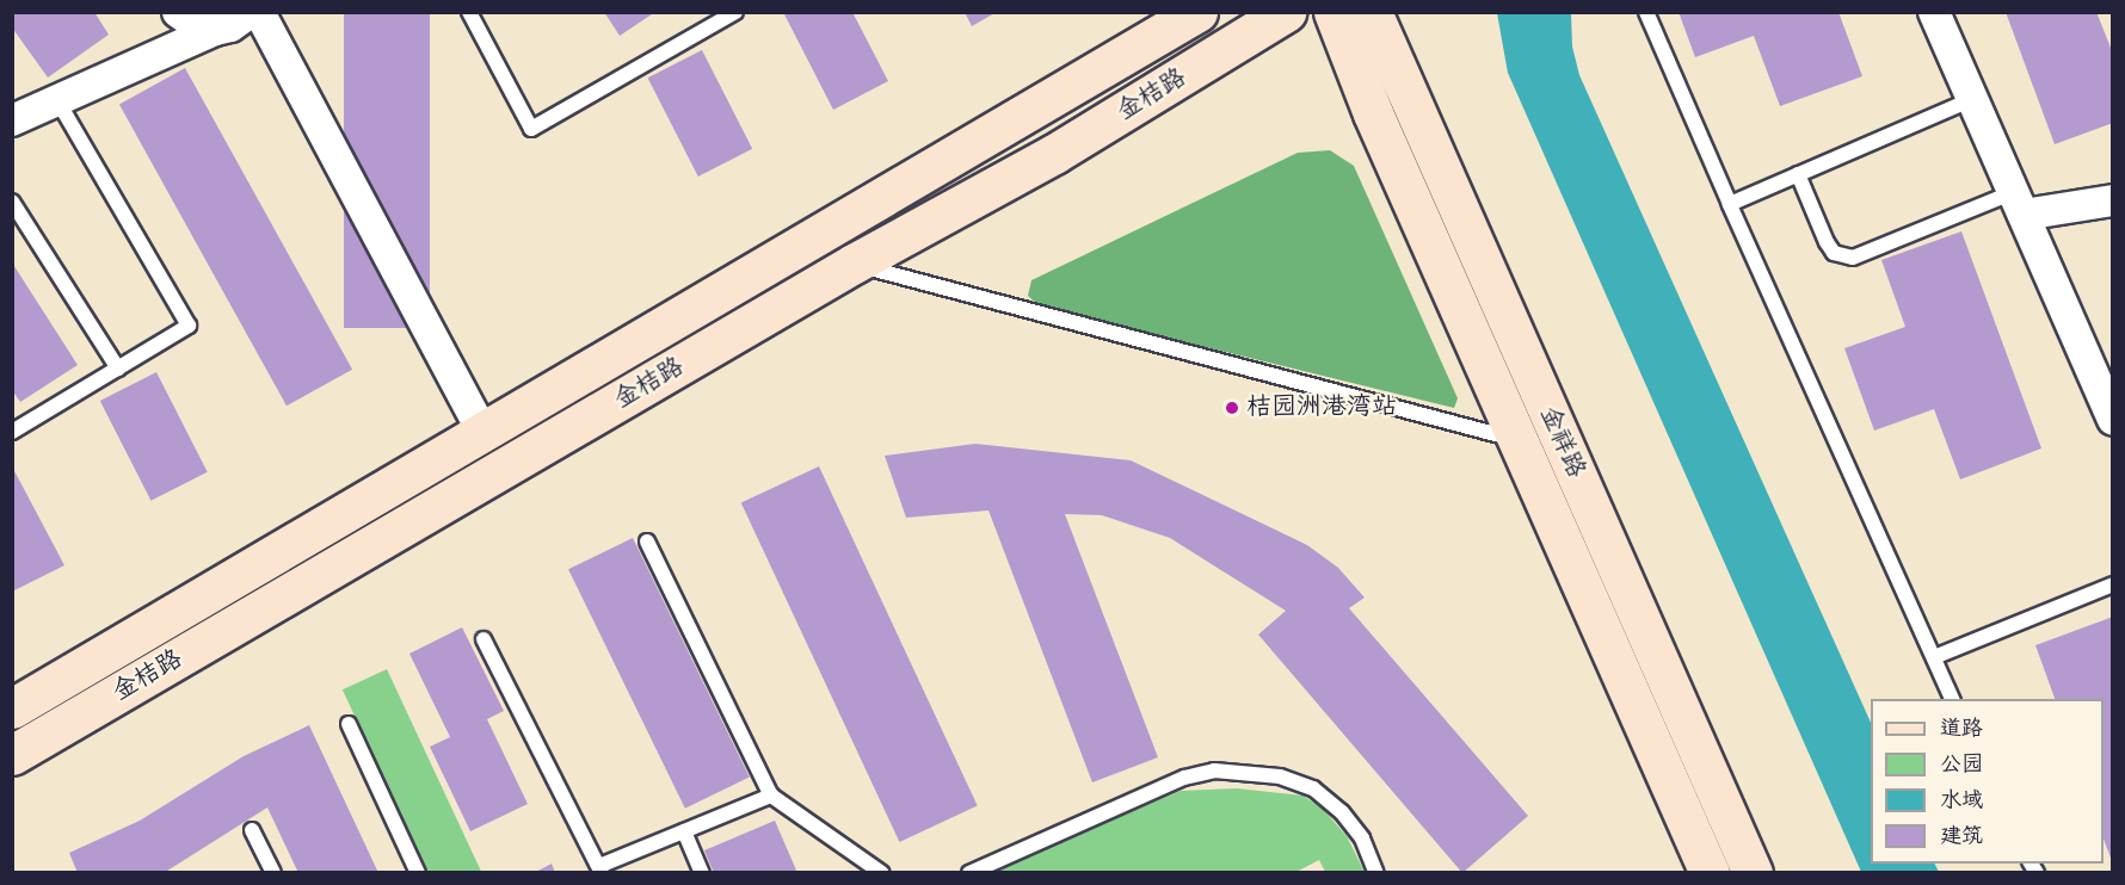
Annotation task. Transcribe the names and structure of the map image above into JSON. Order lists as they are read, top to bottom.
{
  "streets": {
    "main road": ["金桔路", "金祥路"]
  },
  "places": ["桔园洲港湾站"],
  "legend": [
    "道路",
    "公园",
    "水域",
    "建筑"
  ]
}
